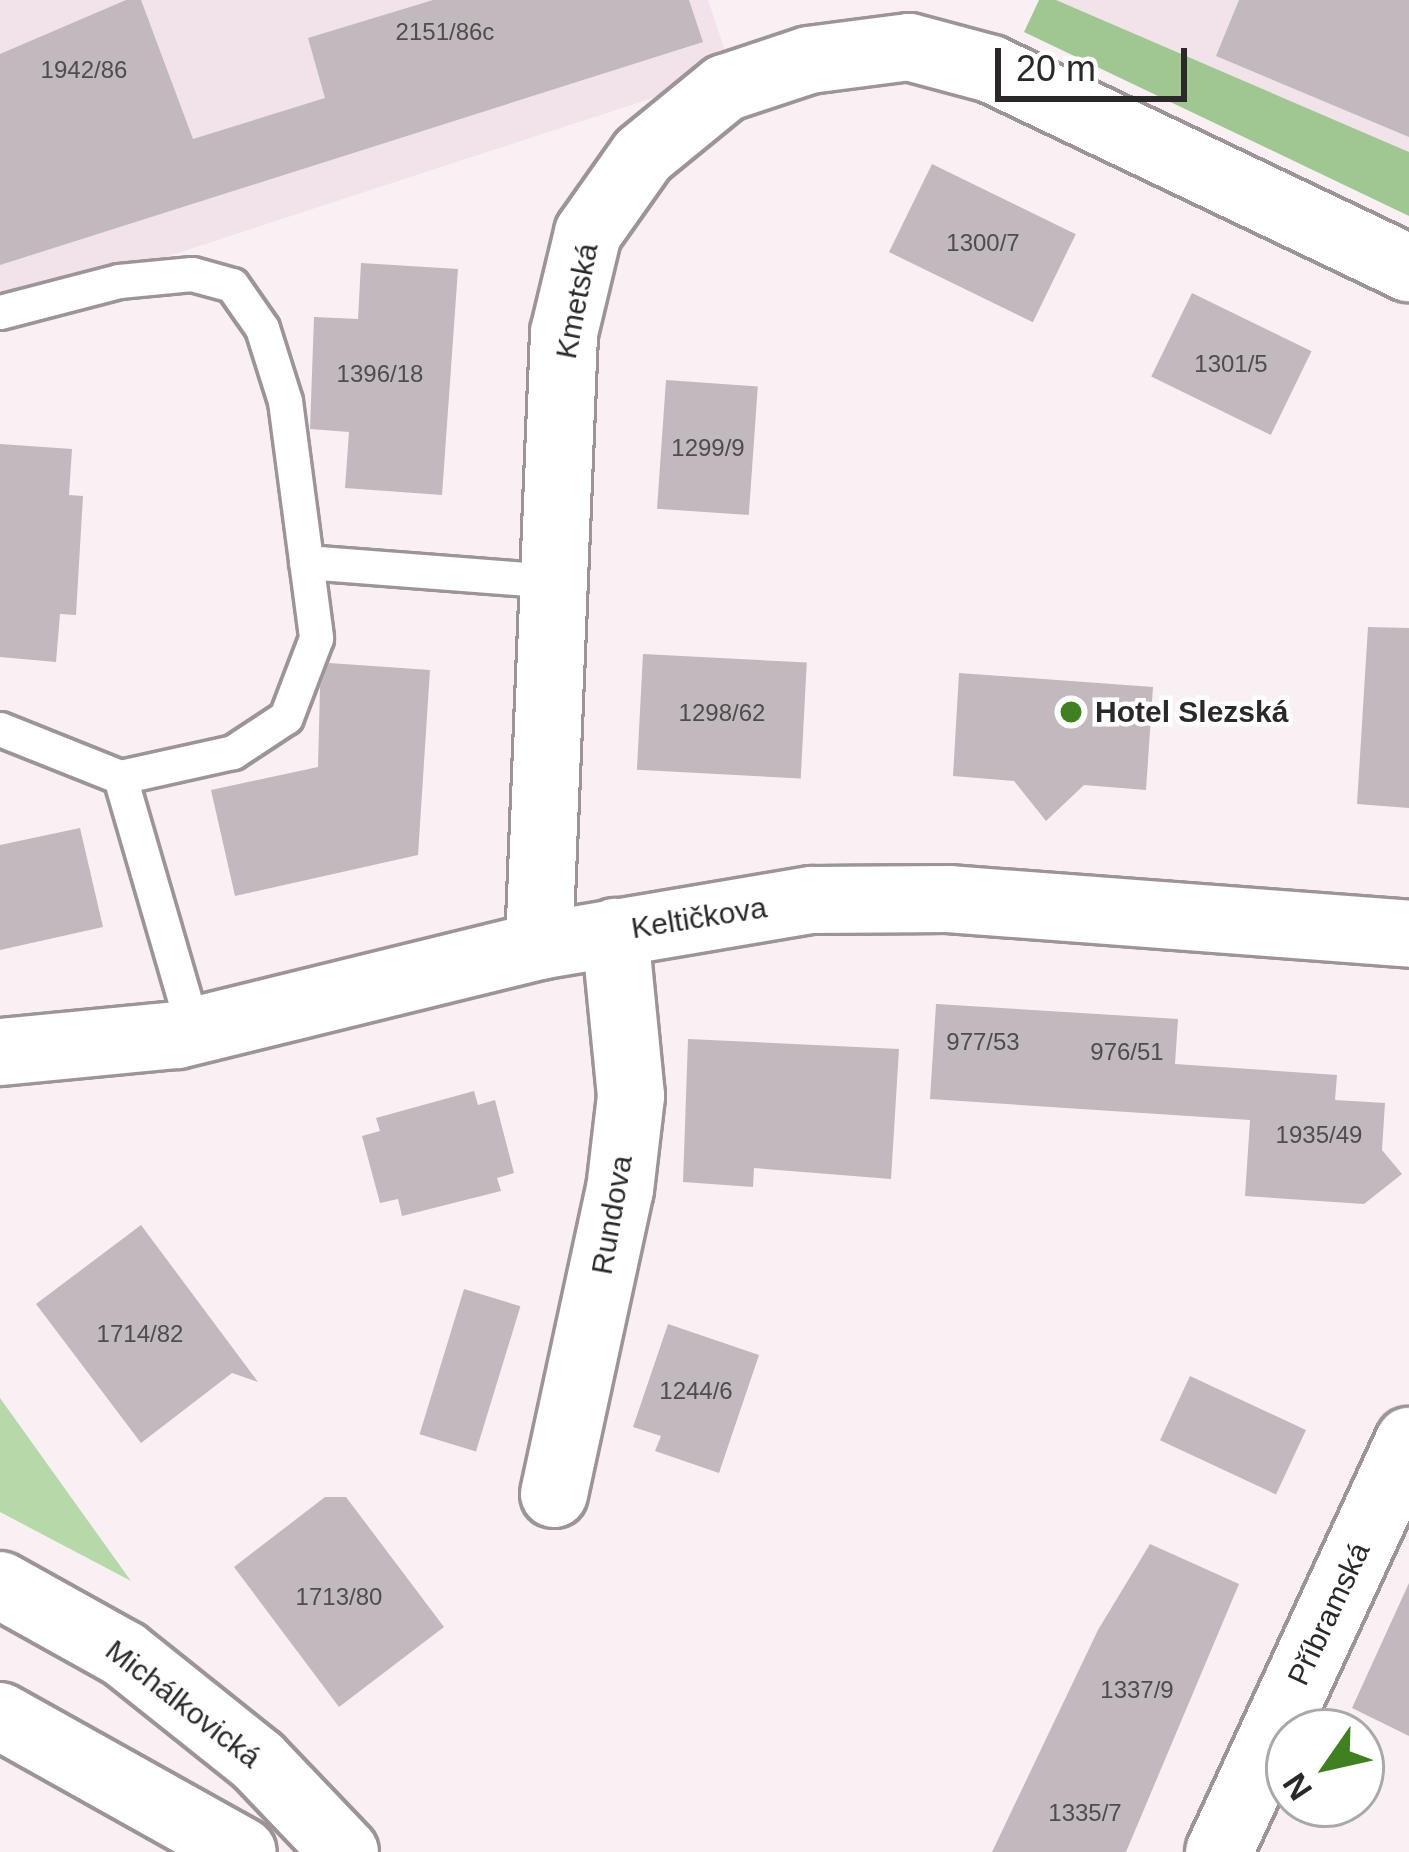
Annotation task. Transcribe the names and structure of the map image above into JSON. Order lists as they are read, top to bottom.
{
  "streets": {
    "street": [
      "Kmetská",
      "Keltičkova",
      "Rundova",
      "Příbramská",
      "Michálkovická"
    ]
  },
  "crossings": [
    ["Kmetská", "Keltičkova"],
    ["Keltičkova", "Rundova"]
  ],
  "places": ["Hotel Slezská"],
  "house_numbers": [
    "2151/86c",
    "1942/86",
    "1300/7",
    "1301/5",
    "1396/18",
    "1299/9",
    "1298/62",
    "977/53",
    "976/51",
    "1935/49",
    "1714/82",
    "1244/6",
    "1713/80",
    "1337/9",
    "1335/7"
  ],
  "scale_bar": "20 m",
  "north": "bottom left"
}
